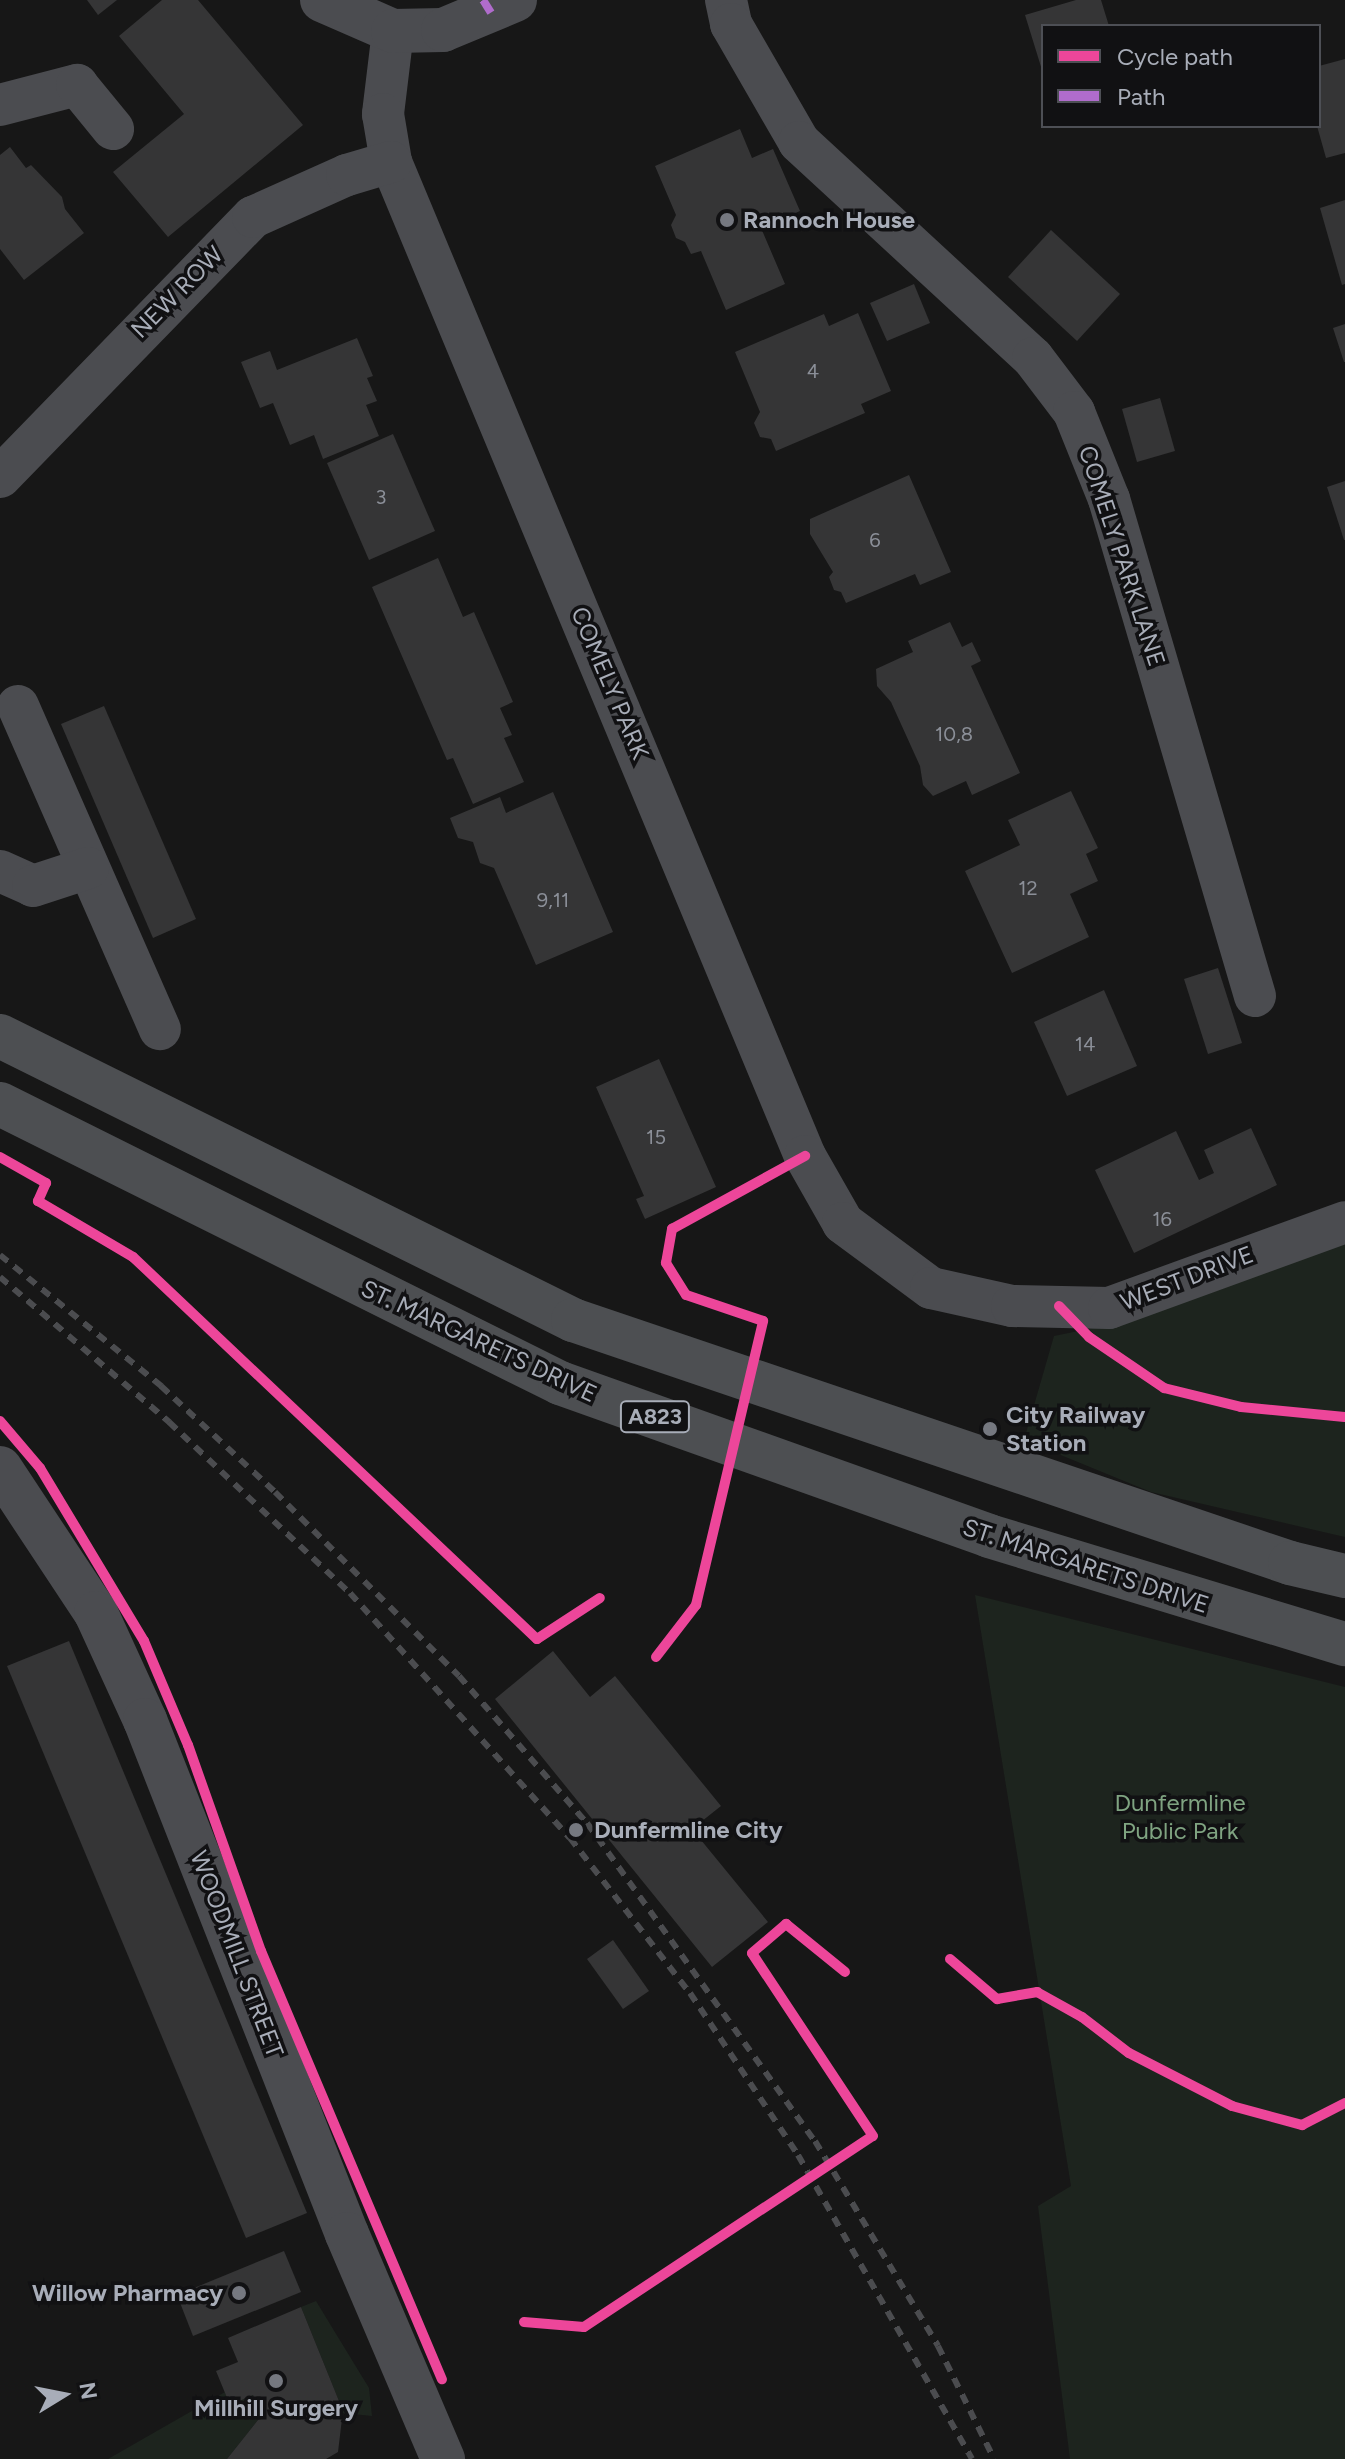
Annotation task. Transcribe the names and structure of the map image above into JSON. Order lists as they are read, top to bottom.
{
  "streets": {
    "main road": ["ST. MARGARETS DRIVE", "A823"],
    "street": [
      "NEW ROW",
      "COMELY PARK LANE",
      "COMELY PARK",
      "WEST DRIVE",
      "WOODMILL STREET"
    ]
  },
  "crossings": [
    ["NEW ROW", "COMELY PARK"],
    ["COMELY PARK", "WEST DRIVE"]
  ],
  "parks": ["Dunfermline Public Park"],
  "places": [
    "Rannoch House",
    "City Railway Station",
    "Dunfermline City",
    "Willow Pharmacy",
    "Millhill Surgery"
  ],
  "house_numbers": [
    "4",
    "3",
    "6",
    "10,8",
    "12",
    "9,11",
    "14",
    "15",
    "16"
  ],
  "legend": ["Cycle path", "Path"],
  "north": "right"
}
